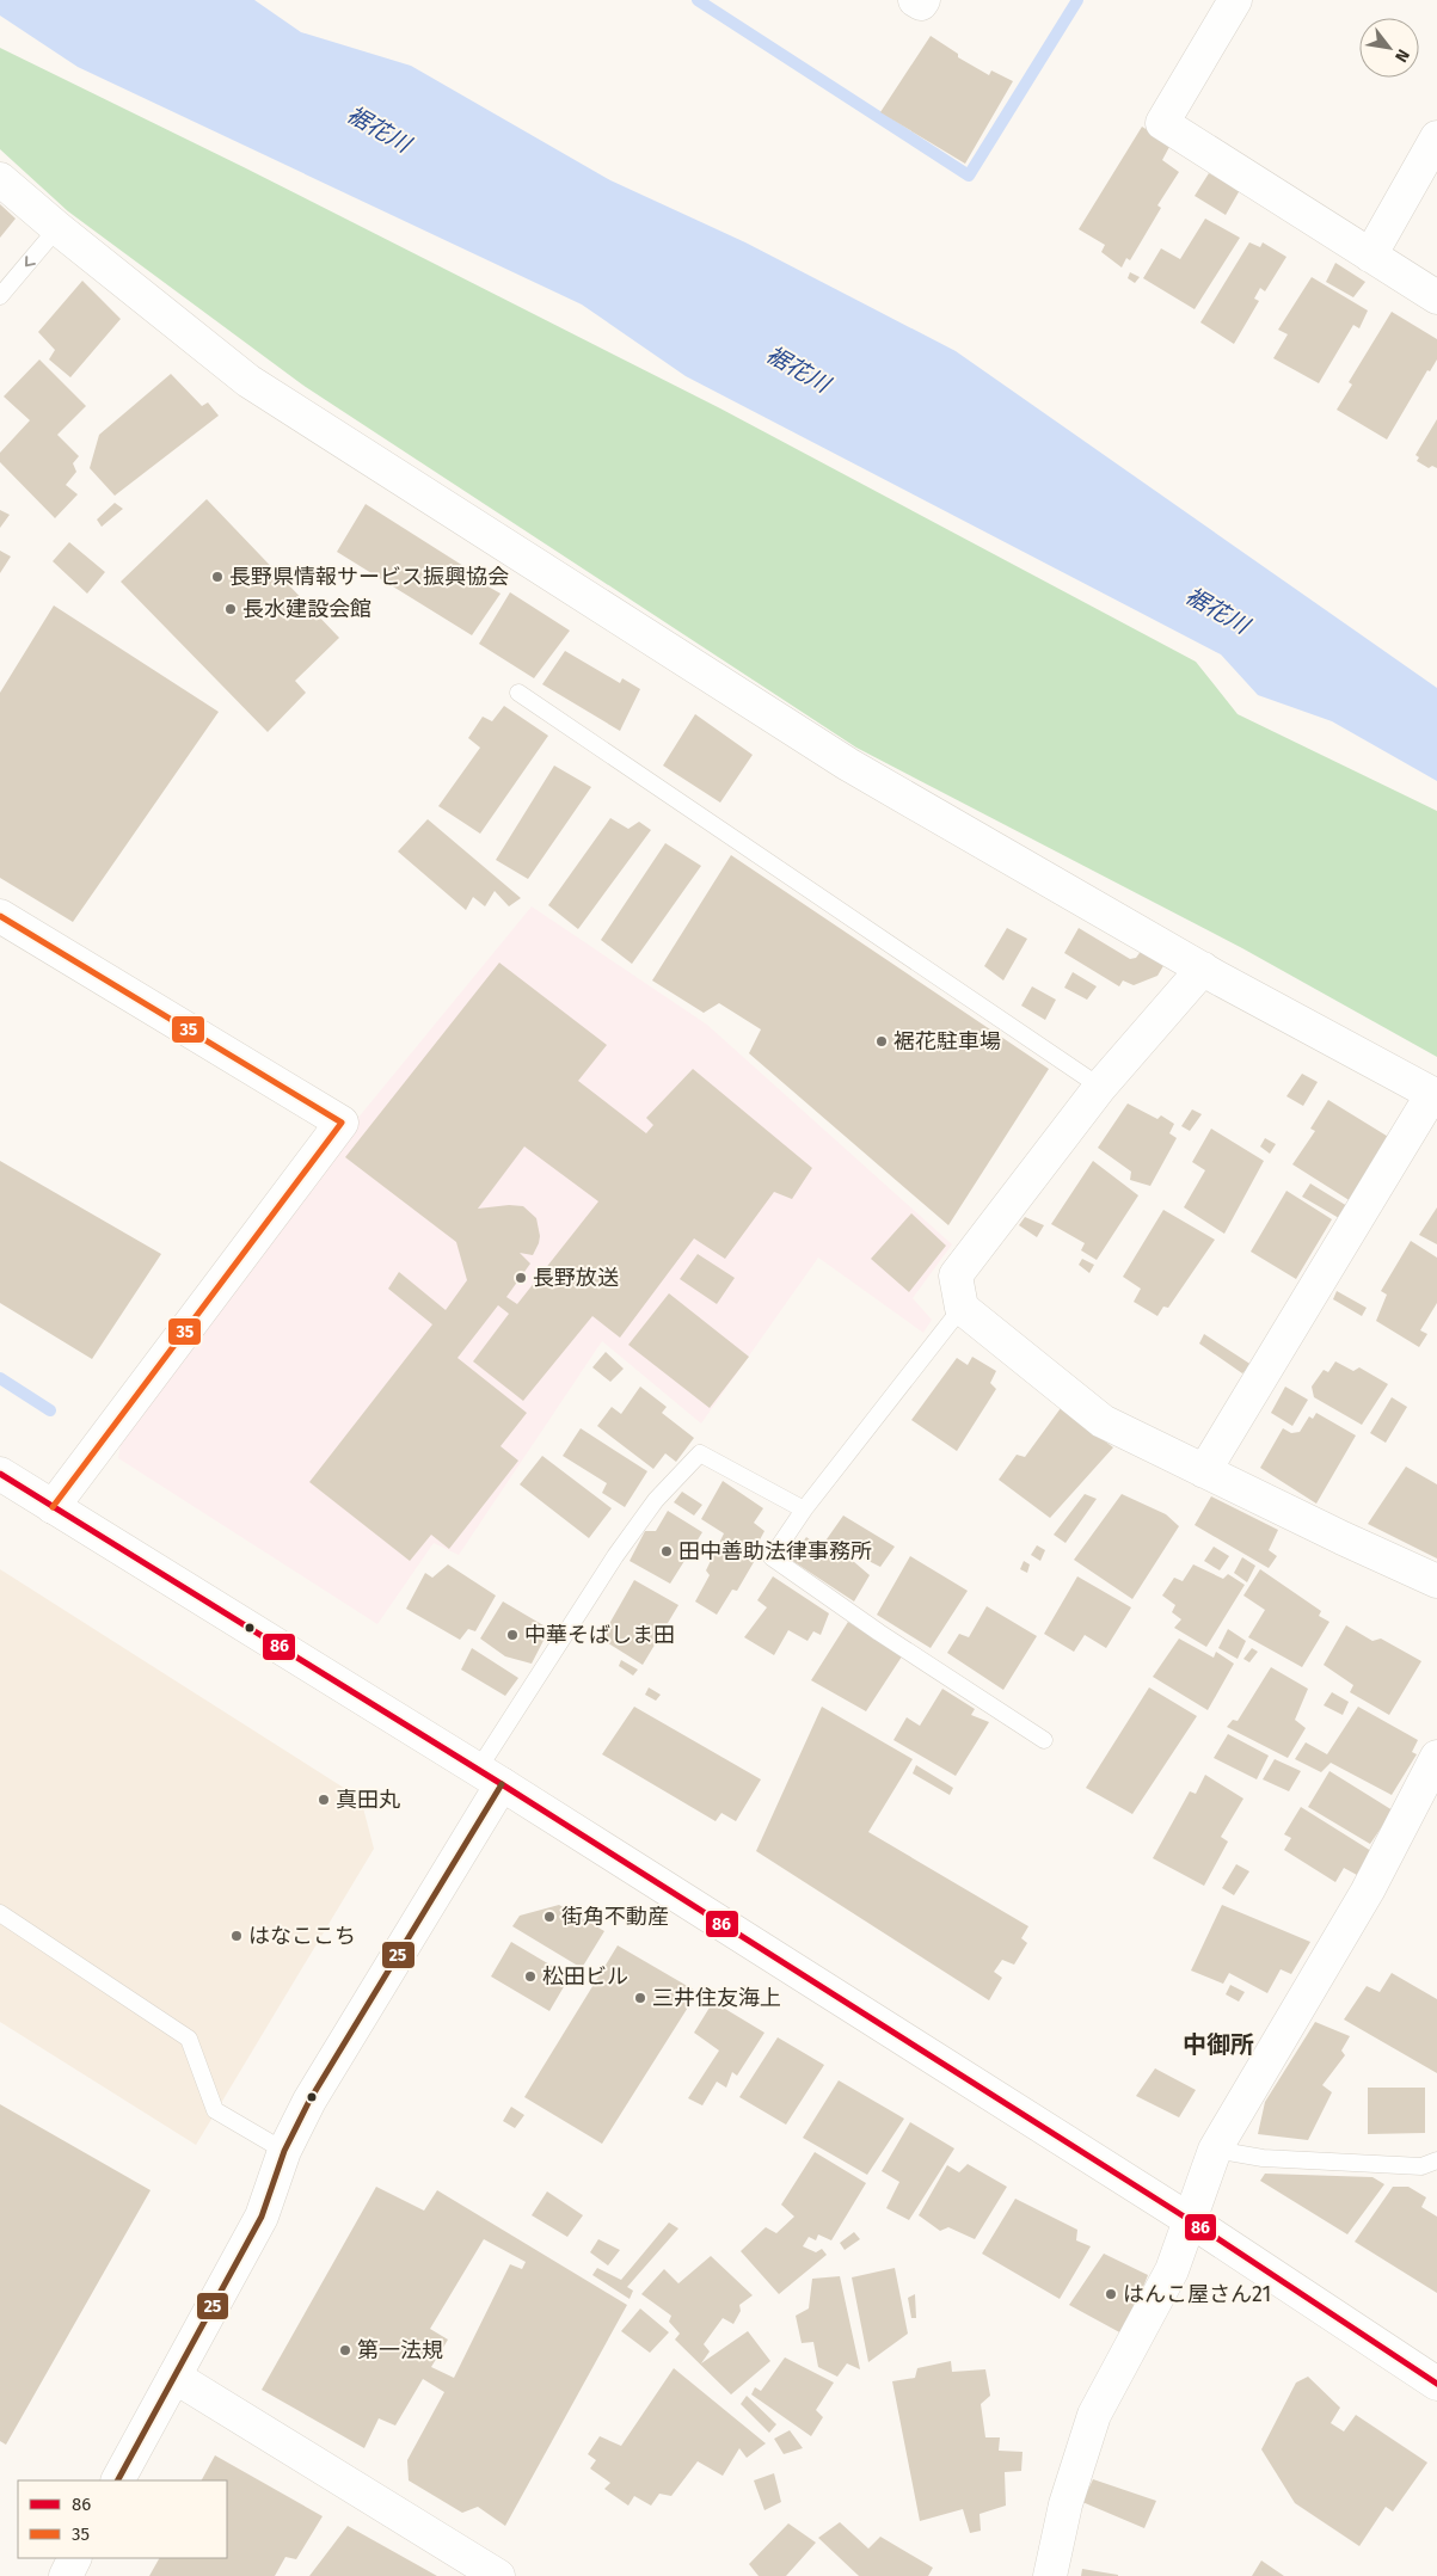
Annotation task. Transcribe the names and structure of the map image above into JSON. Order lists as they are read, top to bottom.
{
  "districts": ["中御所"],
  "water": ["裾花川"],
  "places": [
    "長野県情報サービス振興協会",
    "長水建設会館",
    "裾花駐車場",
    "長野放送",
    "田中善助法律事務所",
    "中華そばしま田",
    "真田丸",
    "街角不動産",
    "はなここち",
    "松田ビル",
    "三井住友海上",
    "はんこ屋さん21",
    "第一法規"
  ],
  "lines": ["transit line 35", "transit line 86", "transit line 25"],
  "legend": ["86", "35"],
  "north": "bottom right"
}
